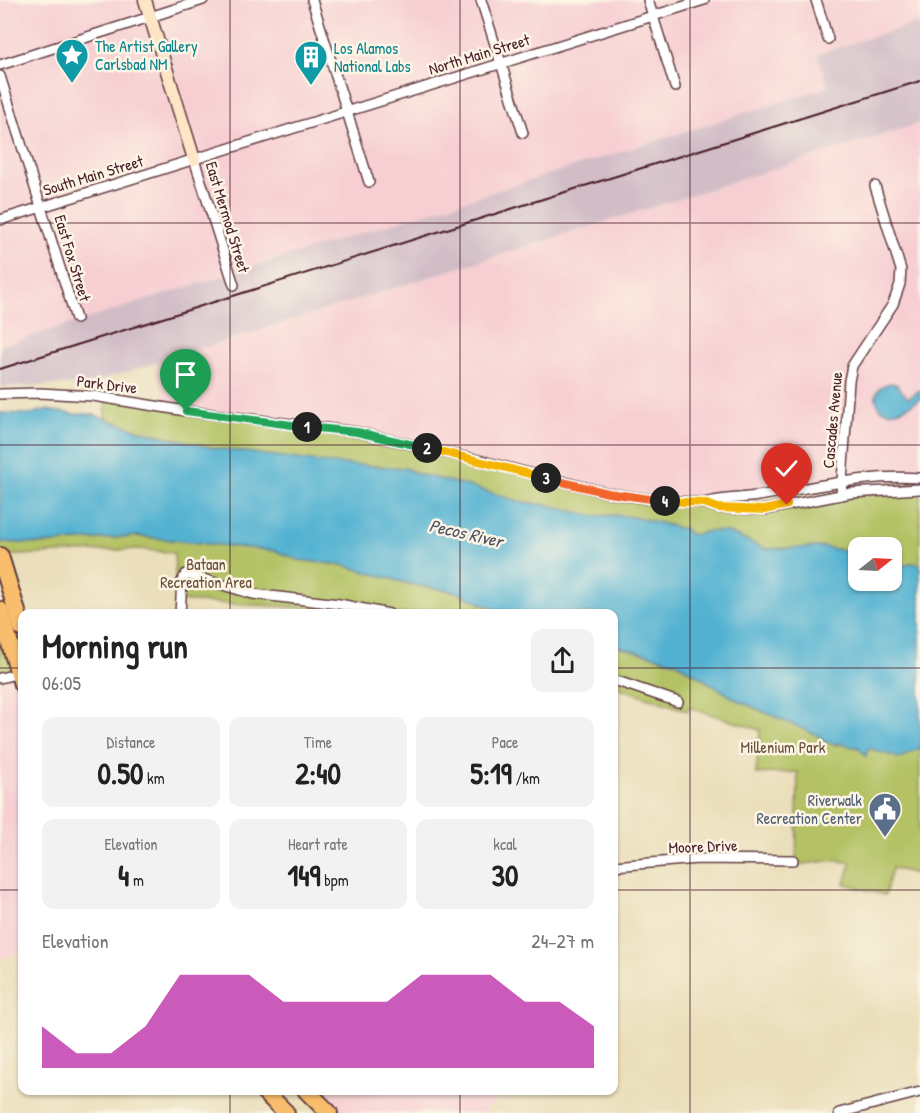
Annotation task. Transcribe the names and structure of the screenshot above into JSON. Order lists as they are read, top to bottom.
{
  "streets": {
    "street": [
      "North Main Street",
      "South Main Street",
      "East Mermod Street",
      "East Fox Street",
      "Park Drive",
      "Cascades Avenue",
      "Moore Drive"
    ]
  },
  "crossings": [
    ["North Main Street", "South Main Street"],
    ["North Main Street", "East Mermod Street"],
    ["South Main Street", "East Mermod Street"],
    ["South Main Street", "East Fox Street"],
    ["Park Drive", "Cascades Avenue"]
  ],
  "water": ["Pecos River"],
  "parks": ["Bataan Recreation Area", "Millenium Park"],
  "places": {
    "place": ["The Artist Gallery Carlsbad NM"],
    "building": ["Los Alamos National Labs"],
    "public building": ["Riverwalk Recreation Center"]
  },
  "north": "right",
  "page": {
    "pins": [
      "1",
      "2",
      "3",
      "4"
    ],
    "heading": ["Morning run", "06:05"],
    "stats": [
      ["Distance", "0.50 km"],
      ["Time", "2:40"],
      ["Pace", "5:19 /km"],
      ["Elevation", "4 m"],
      ["Heart rate", "149 bpm"],
      ["kcal", "30"]
    ],
    "chart": ["Elevation", "24–27 m"]
  }
}
